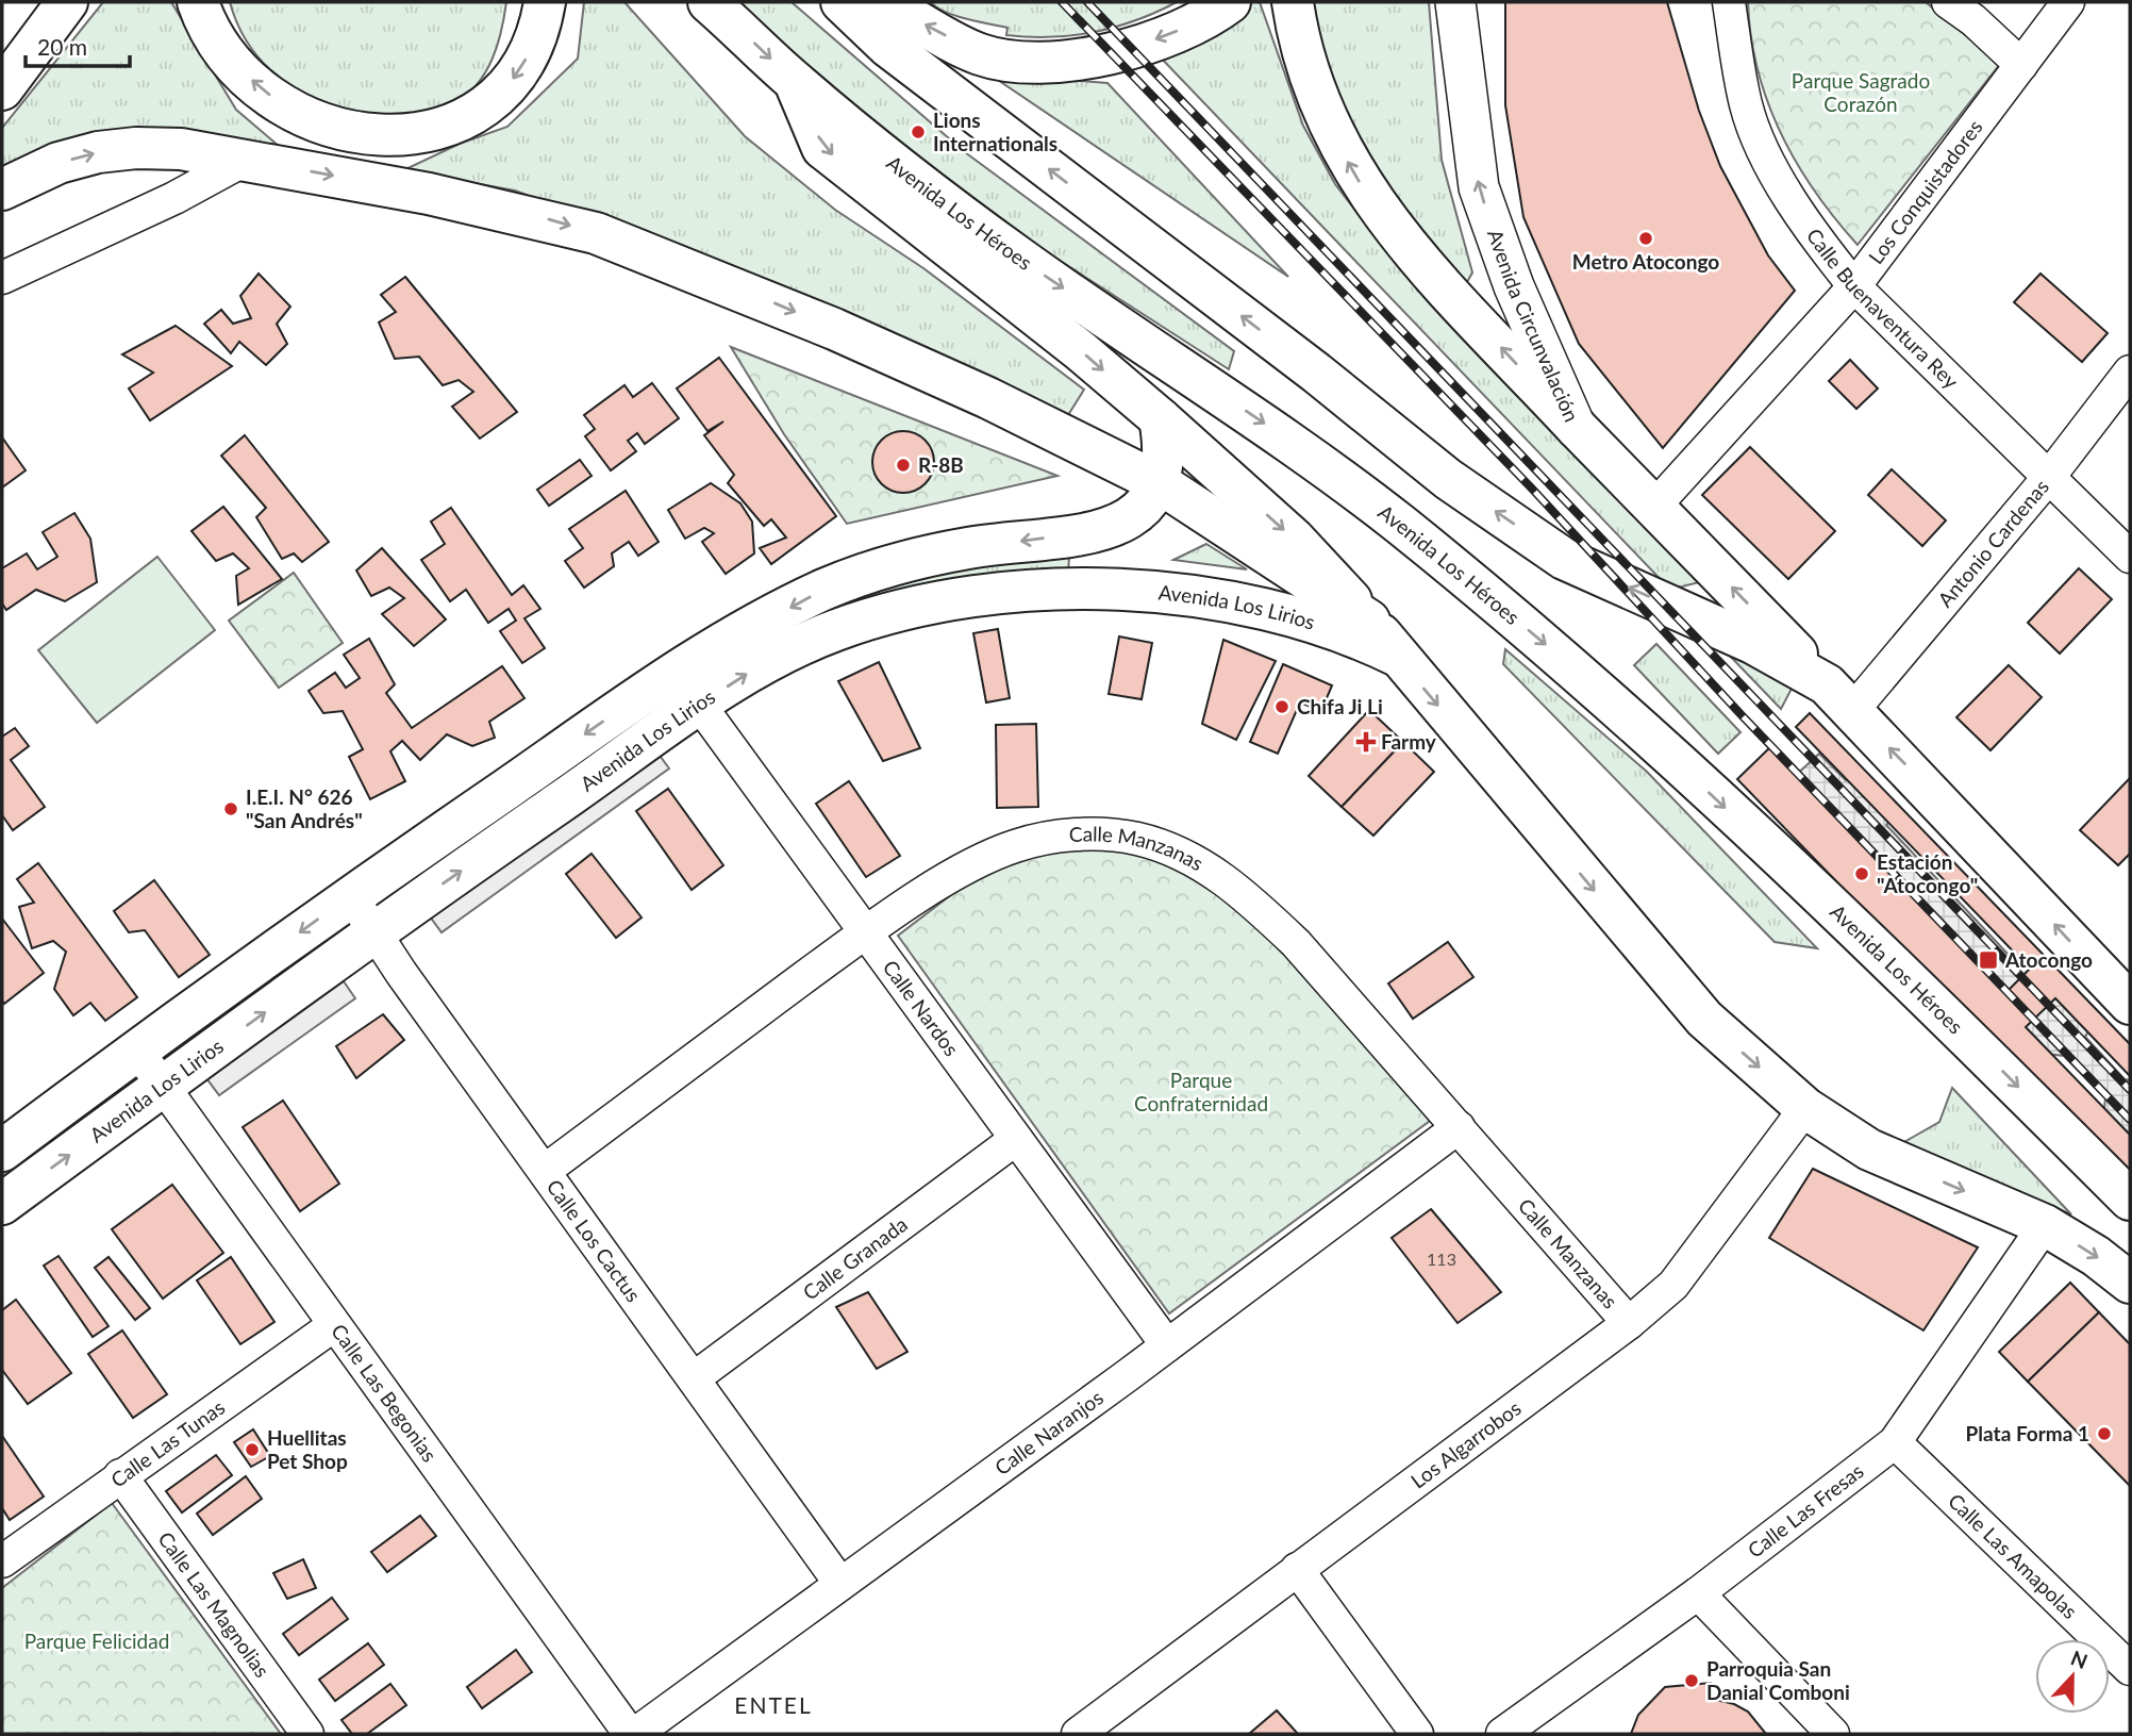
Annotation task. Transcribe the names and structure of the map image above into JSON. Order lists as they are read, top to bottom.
{
  "streets": {
    "main road": ["Avenida Los Héroes", "Avenida Circunvalación", "Avenida Los Lirios"],
    "street": [
      "Los Conquistadores",
      "Calle Buenaventura Rey",
      "Antonio Cardenas",
      "Calle Manzanas",
      "Calle Nardos",
      "Calle Los Cactus",
      "Calle Granada",
      "Calle Las Begonias",
      "Calle Naranjos",
      "Calle Las Tunas",
      "Los Algarrobos",
      "Calle Las Fresas",
      "Calle Las Amapolas",
      "Calle Las Magnolias"
    ]
  },
  "crossings": [
    ["Los Conquistadores", "Calle Buenaventura Rey"],
    ["Los Conquistadores", "Avenida Circunvalación"],
    ["Calle Buenaventura Rey", "Antonio Cardenas"],
    ["Avenida Circunvalación", "Antonio Cardenas"],
    ["Avenida Los Lirios", "Calle Nardos"],
    ["Avenida Los Lirios", "Calle Los Cactus"],
    ["Avenida Los Lirios", "Calle Las Begonias"],
    ["Calle Manzanas", "Calle Nardos"],
    ["Calle Manzanas", "Calle Los Cactus"],
    ["Calle Manzanas", "Calle Naranjos"],
    ["Calle Manzanas", "Los Algarrobos"],
    ["Calle Nardos", "Calle Granada"],
    ["Calle Nardos", "Calle Naranjos"],
    ["Calle Los Cactus", "Calle Granada"],
    ["Calle Los Cactus", "Calle Naranjos"],
    ["Calle Las Begonias", "Calle Naranjos"],
    ["Calle Las Begonias", "Calle Las Tunas"],
    ["Calle Las Tunas", "Calle Las Magnolias"],
    ["Calle Las Fresas", "Calle Las Amapolas"]
  ],
  "districts": ["ENTEL"],
  "parks": ["Parque Sagrado Corazón", "Parque Confraternidad", "Parque Felicidad"],
  "places": {
    "other": [
      "Lions Internationals",
      "Metro Atocongo",
      "R-8B",
      "Chifa Ji Li",
      "I.E.I. N° 626 \"San Andrés\"",
      "Estación \"Atocongo\"",
      "Plata Forma 1",
      "Huellitas Pet Shop",
      "Parroquia San Danial Comboni"
    ],
    "health": ["Farmy"],
    "transit": ["Atocongo"]
  },
  "house_numbers": ["113"],
  "scale_bar": "20 m",
  "north": "top"
}
